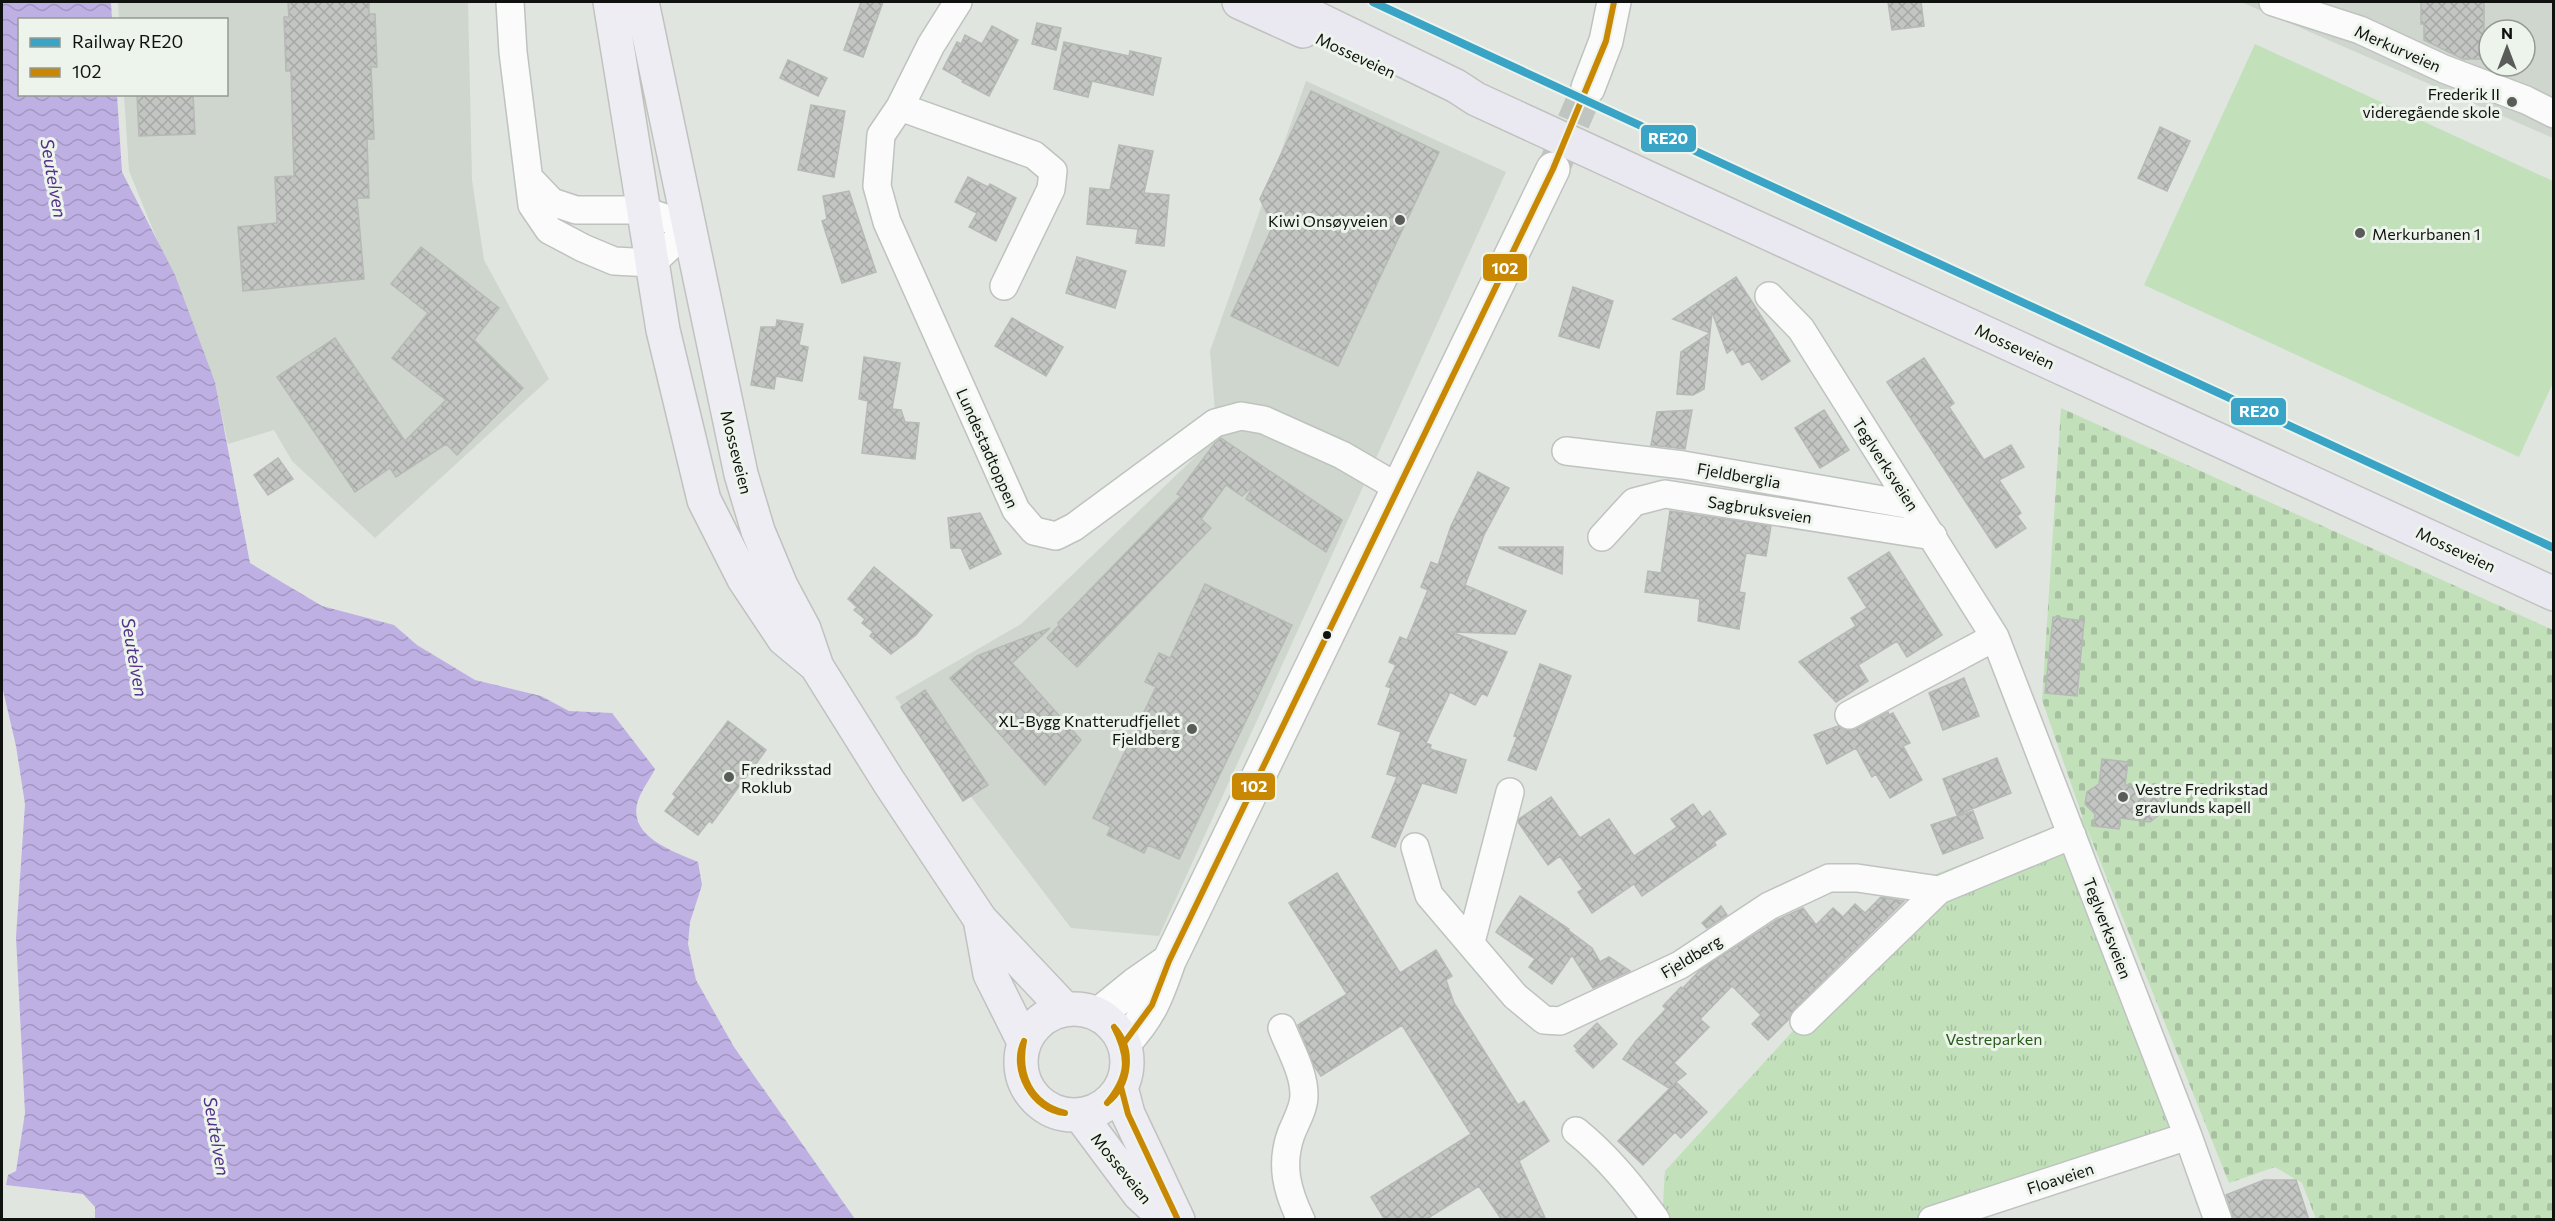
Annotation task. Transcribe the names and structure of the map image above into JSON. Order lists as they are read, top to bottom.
{
  "streets": {
    "highway": ["Mosseveien"],
    "street": [
      "Merkurveien",
      "Lundestadtoppen",
      "Teglverksveien",
      "Fjeldberglia",
      "Sagbruksveien",
      "Fjeldberg",
      "Floaveien"
    ]
  },
  "crossings": [
    ["Teglverksveien", "Fjeldberglia"],
    ["Teglverksveien", "Sagbruksveien"],
    ["Teglverksveien", "Floaveien"]
  ],
  "water": ["Seutelven"],
  "parks": ["Vestreparken"],
  "places": [
    "Frederik II videregående skole",
    "Kiwi Onsøyveien",
    "Merkurbanen 1",
    "XL-Bygg Knatterudfjellet Fjeldberg",
    "Fredriksstad Roklub",
    "Vestre Fredrikstad gravlunds kapell"
  ],
  "lines": ["rail line RE20", "transit line 102"],
  "legend": ["Railway RE20", "102"],
  "north": "top"
}
